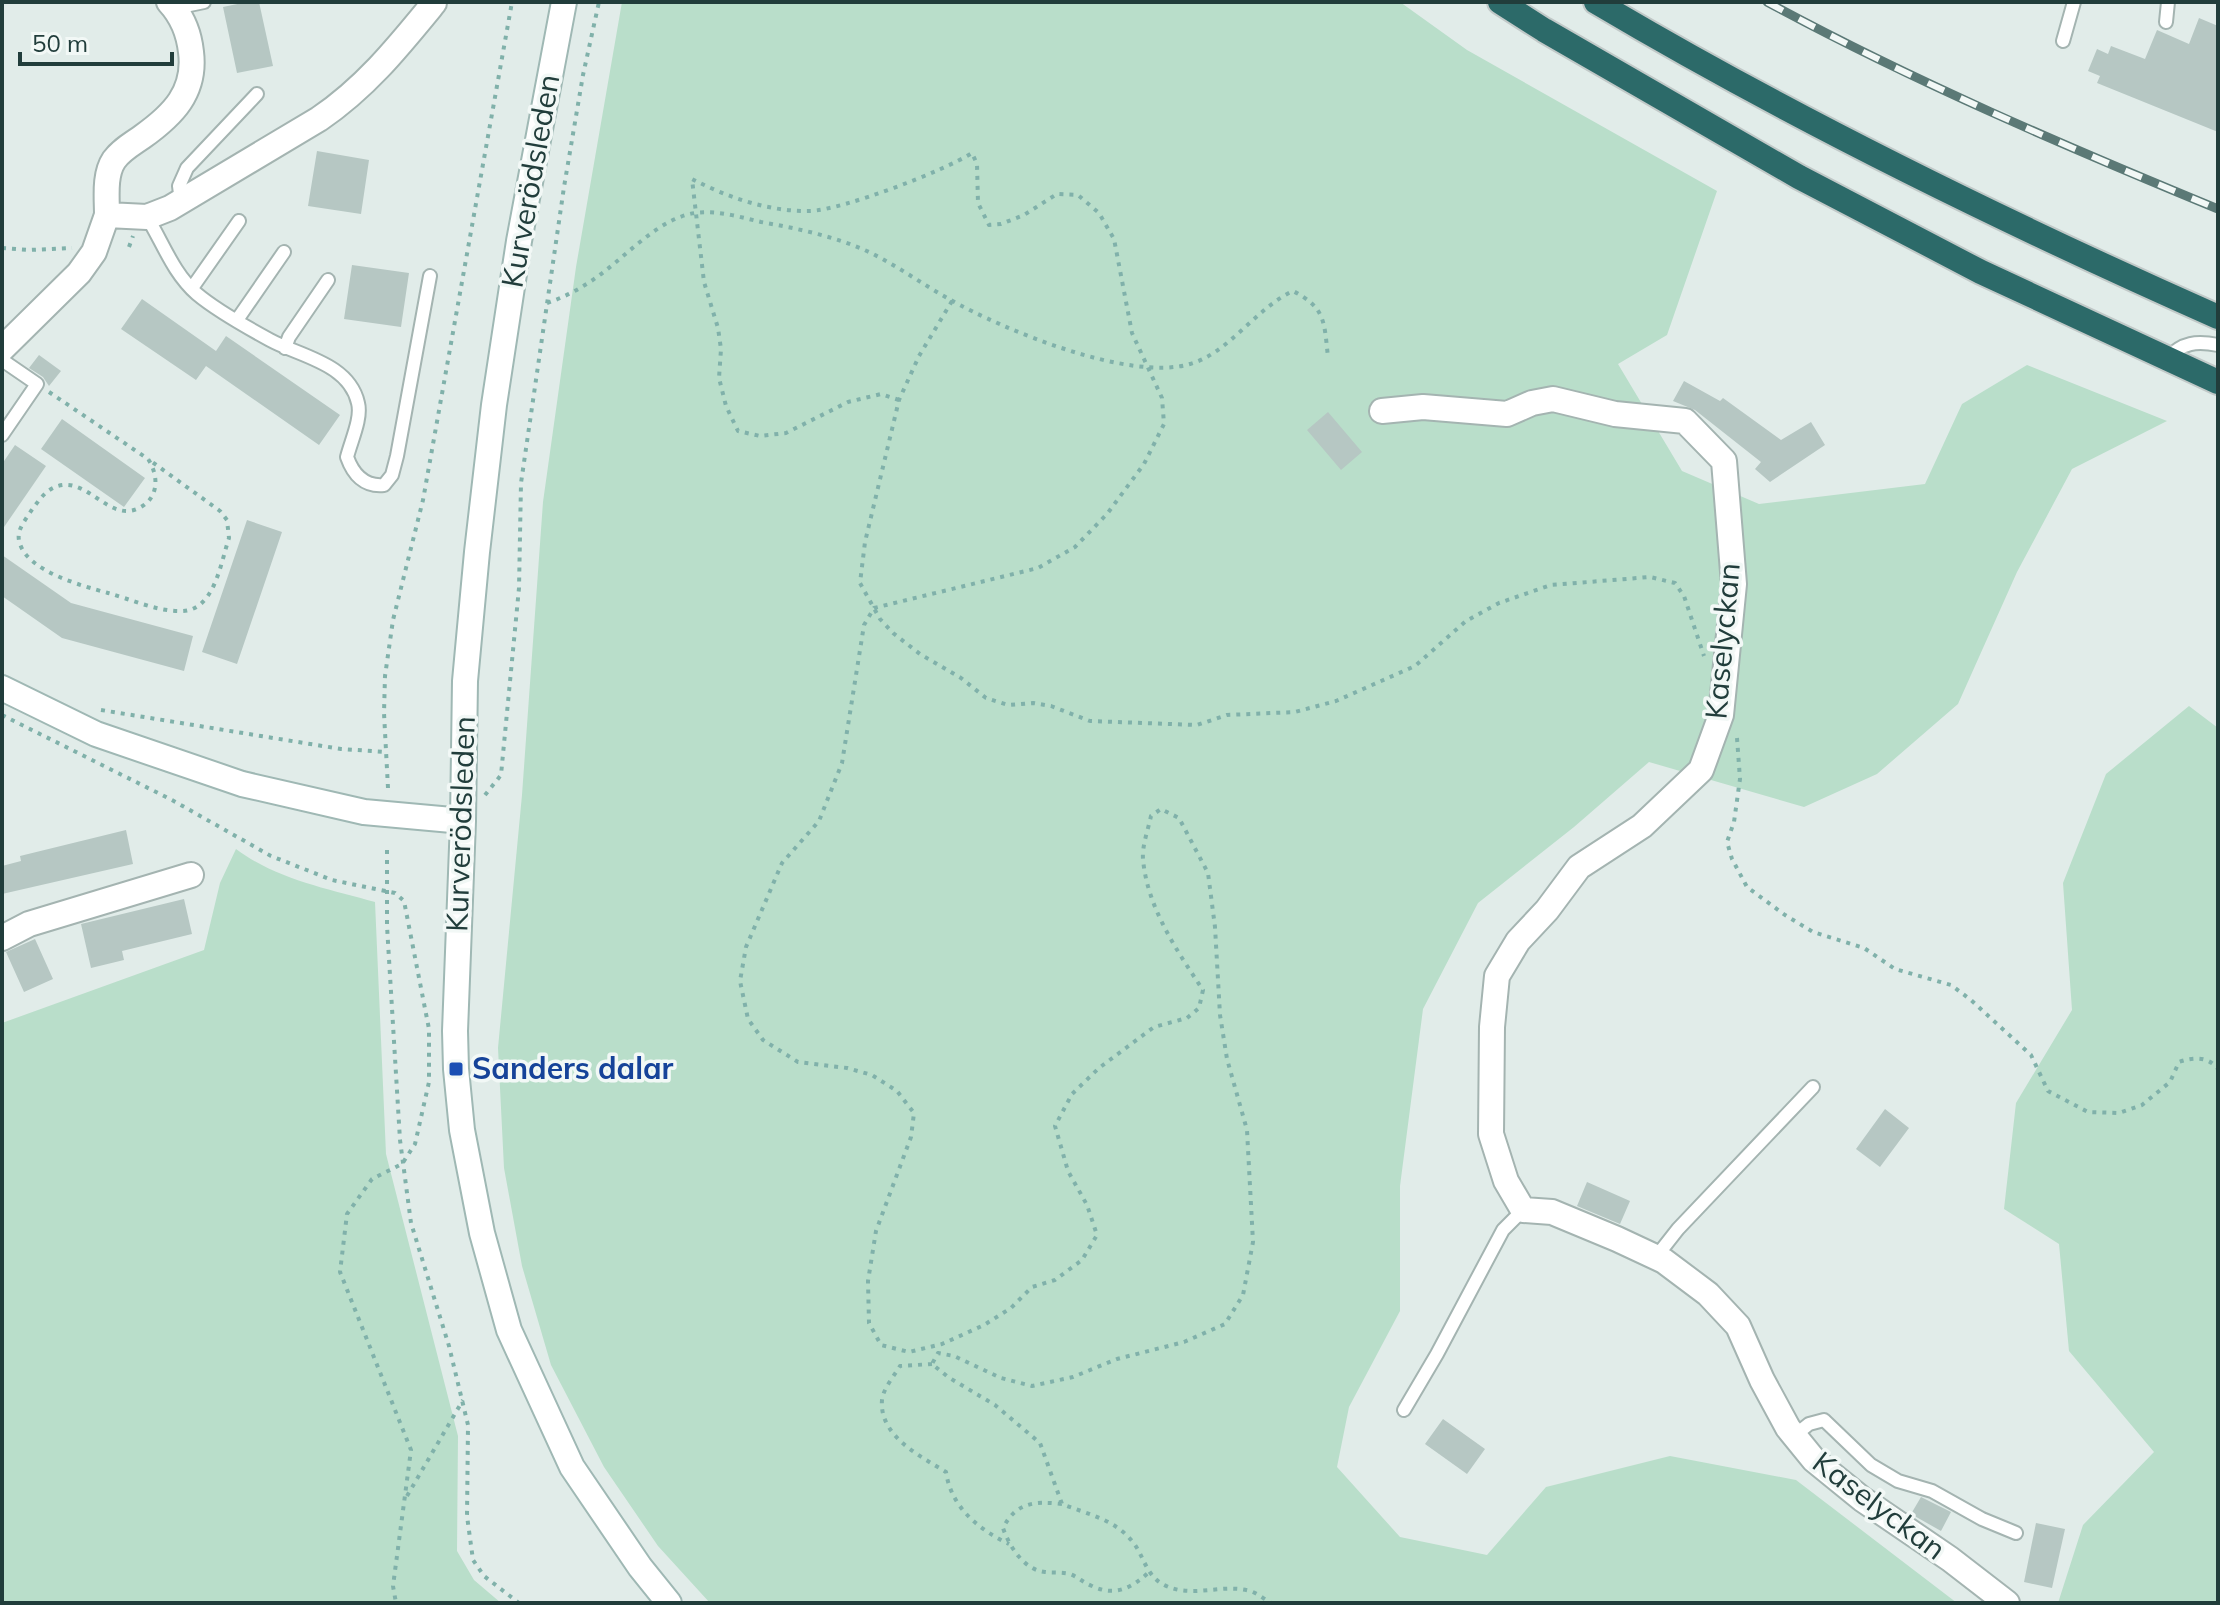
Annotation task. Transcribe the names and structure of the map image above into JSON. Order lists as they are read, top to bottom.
{
  "streets": {
    "street": ["Kurverödsleden", "Kaselyckan"]
  },
  "places": {
    "transit": ["Sanders dalar"]
  },
  "scale_bar": "50 m"
}
